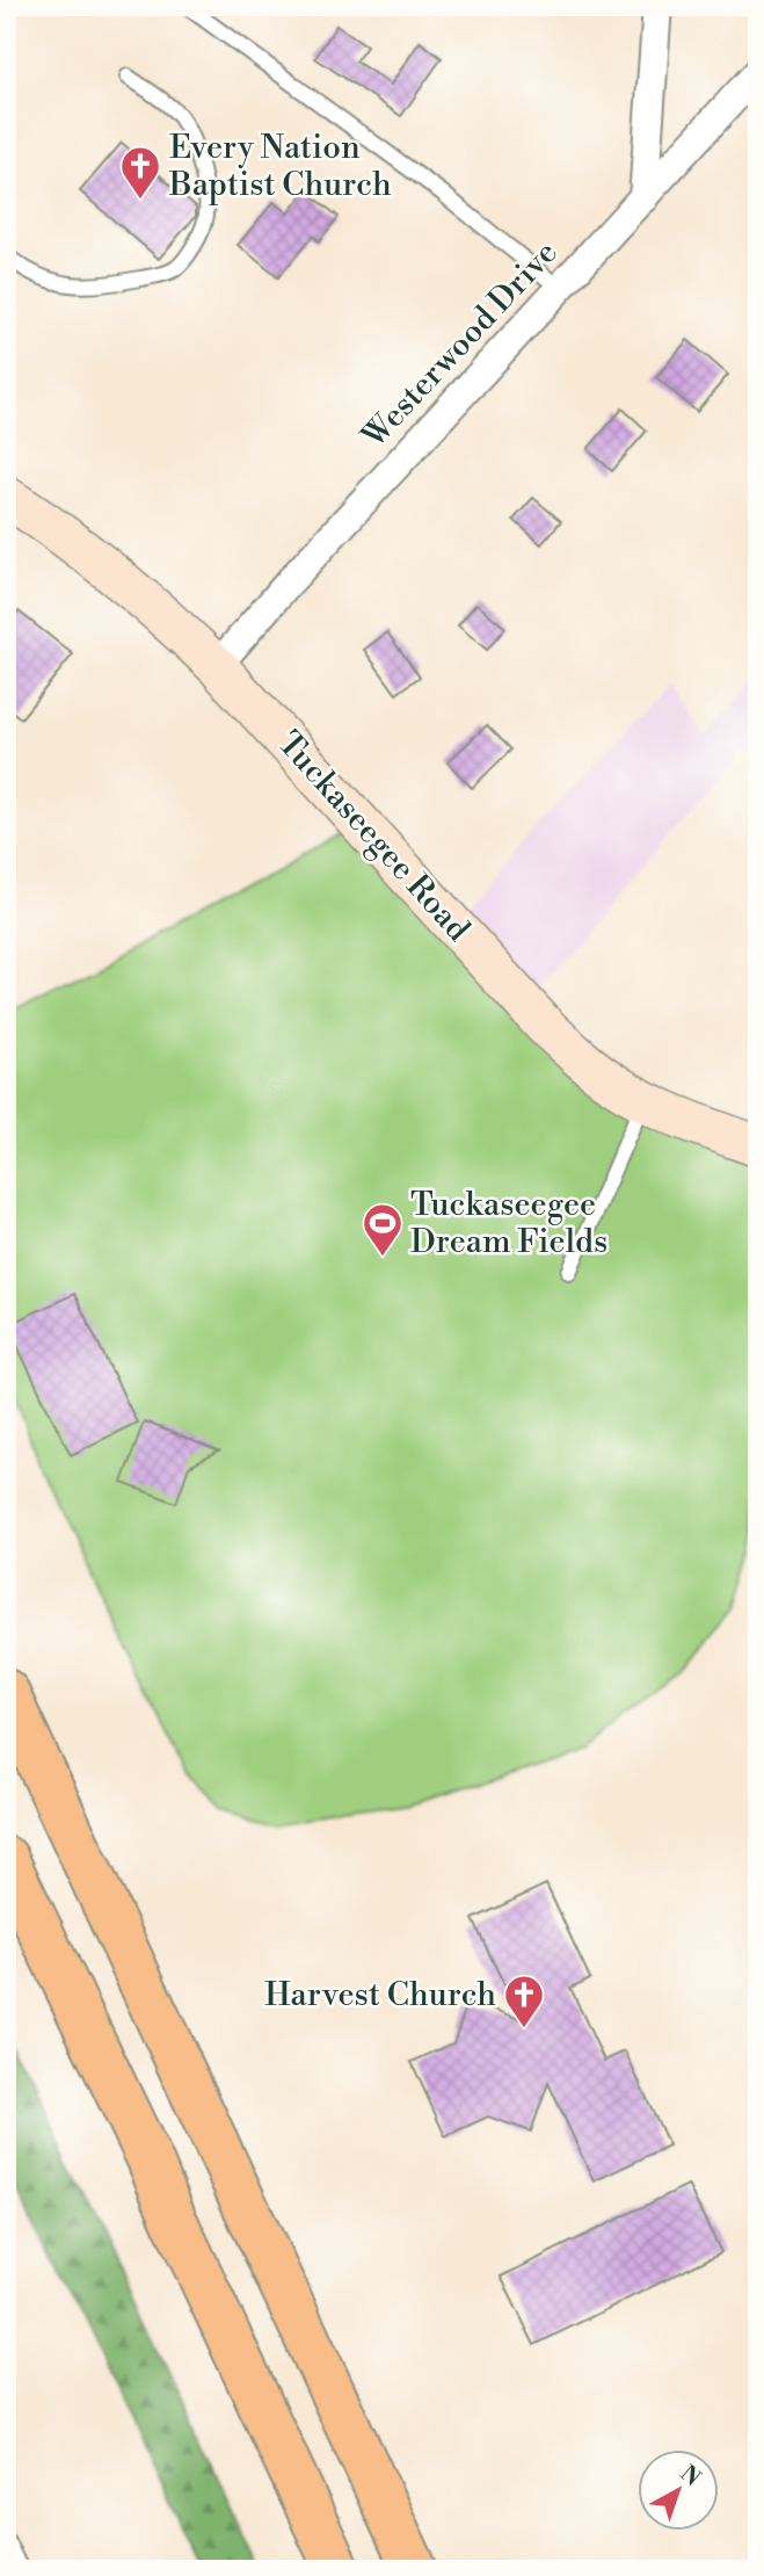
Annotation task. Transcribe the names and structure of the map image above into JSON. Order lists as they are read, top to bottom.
{
  "streets": {
    "street": ["Westerwood Drive", "Tuckaseegee Road"]
  },
  "crossings": [
    ["Westerwood Drive", "Tuckaseegee Road"]
  ],
  "places": {
    "church": ["Every Nation Baptist Church", "Harvest Church"],
    "sports": ["Tuckaseegee Dream Fields"]
  },
  "north": "top right"
}
